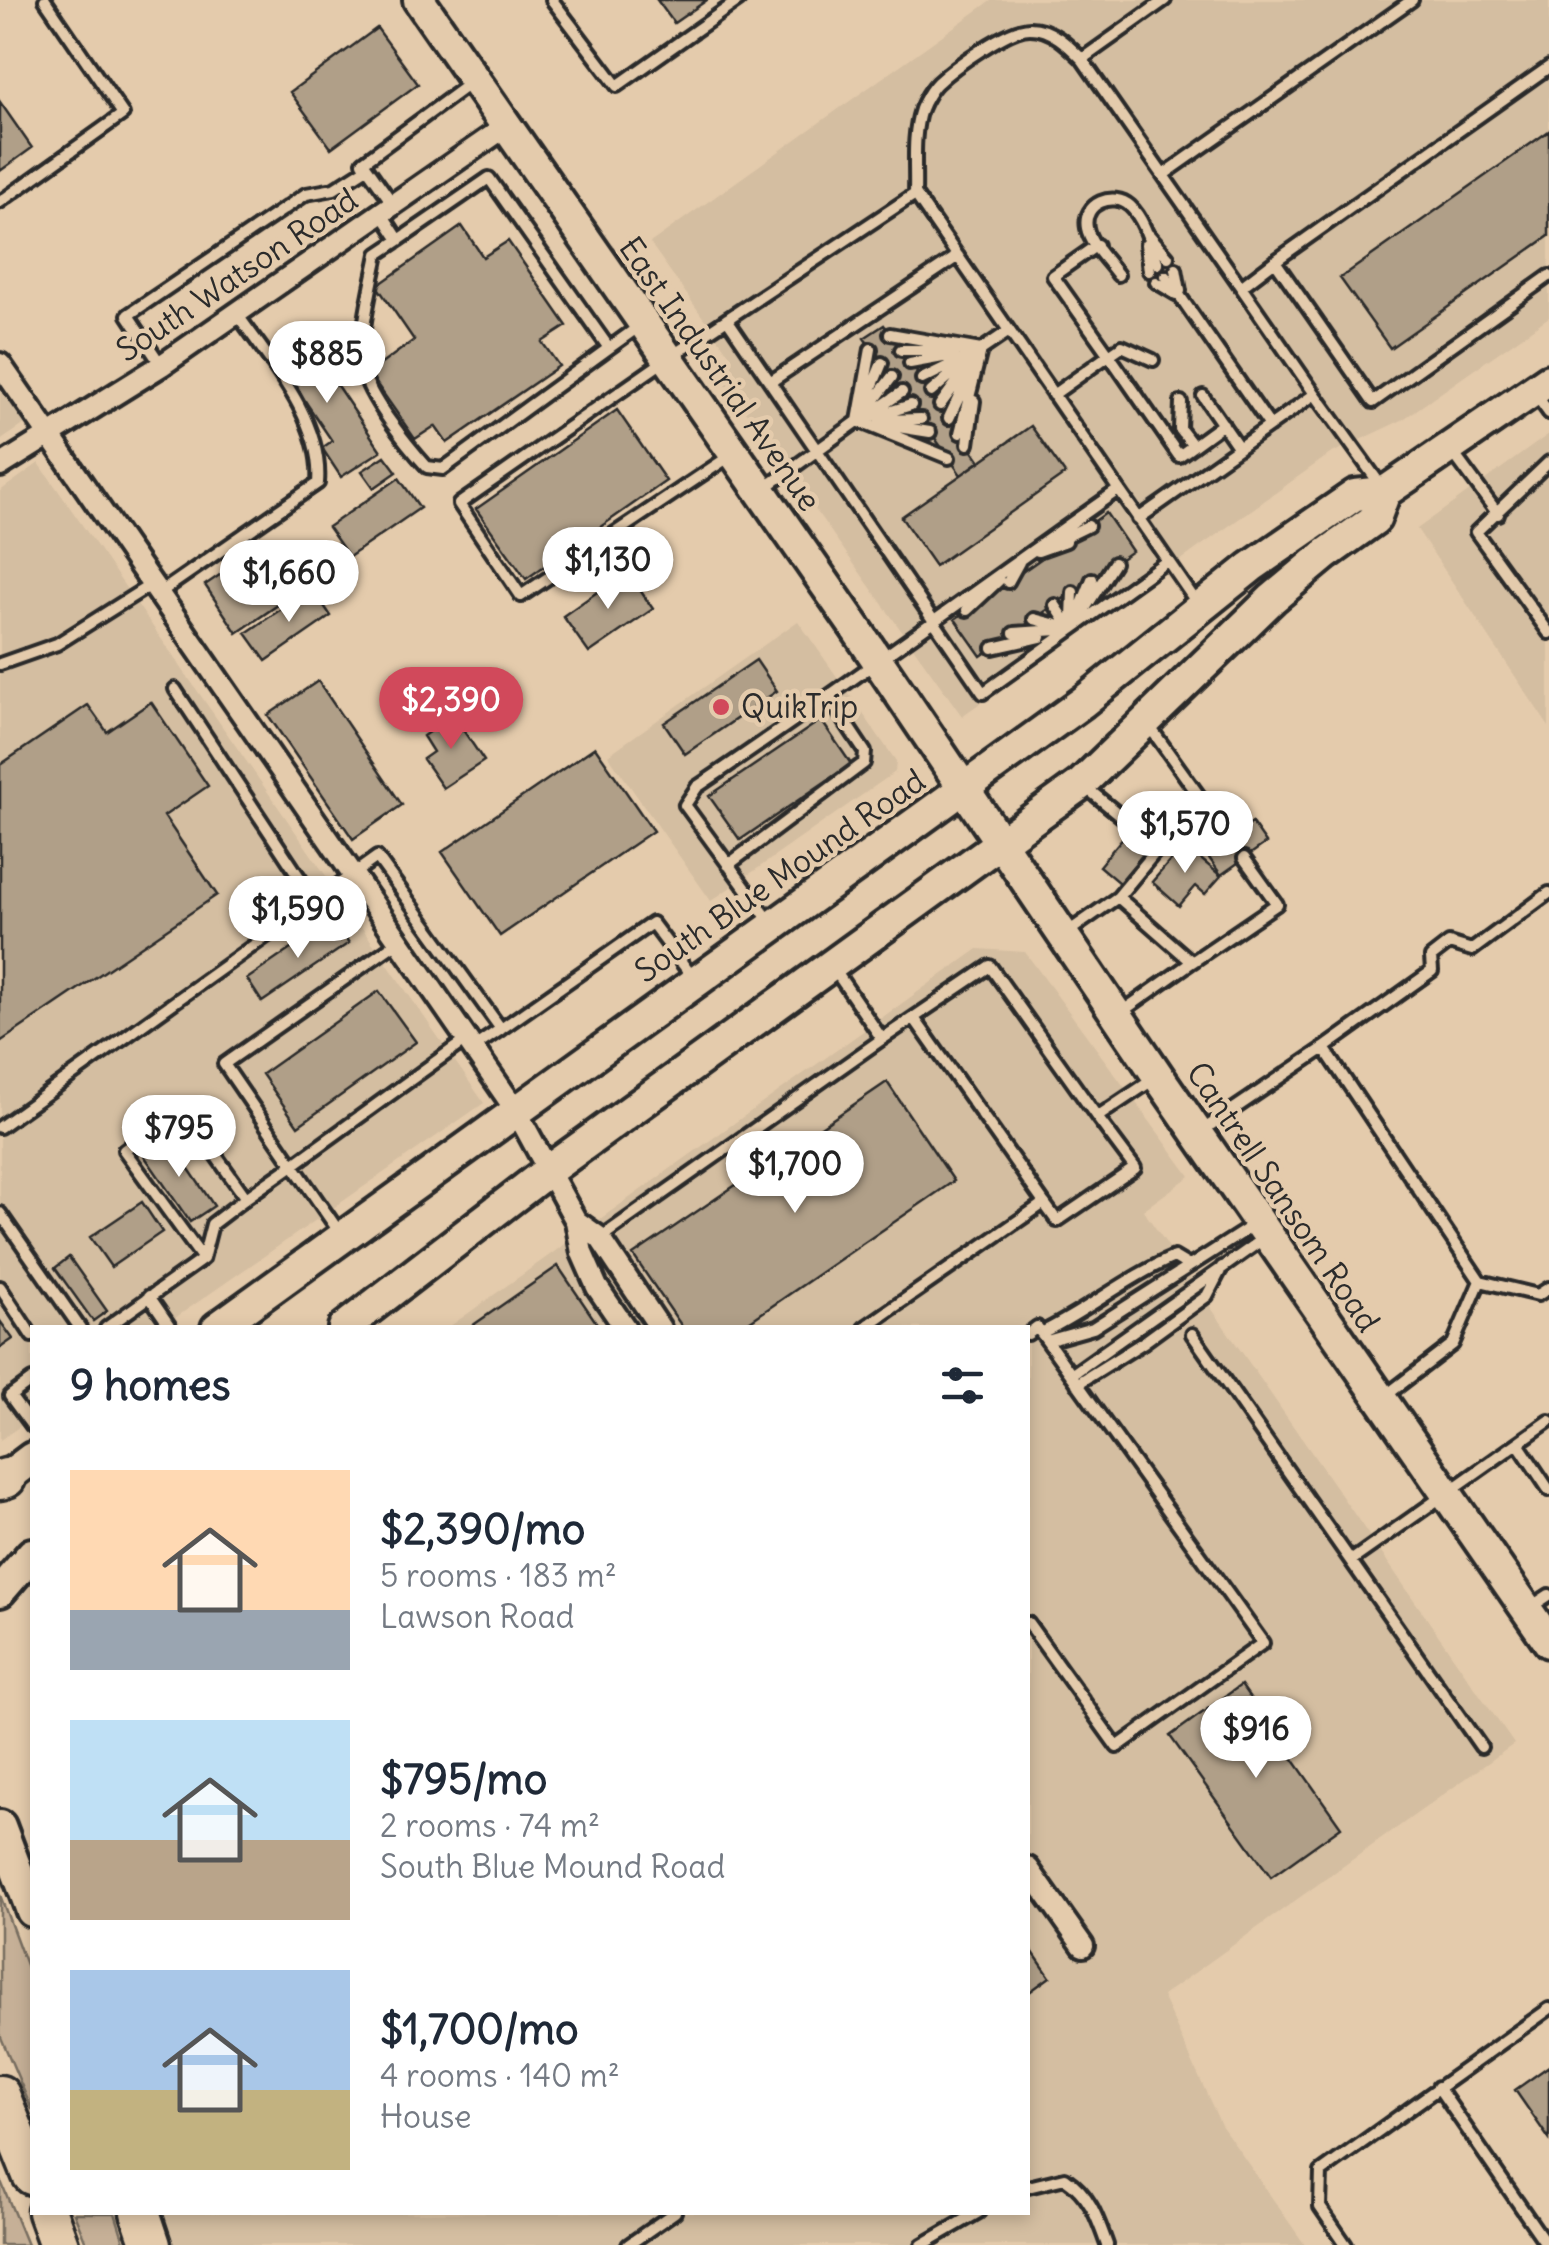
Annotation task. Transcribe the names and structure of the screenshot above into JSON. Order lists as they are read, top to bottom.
{
  "streets": {
    "main road": ["East Industrial Avenue", "South Blue Mound Road", "Cantrell Sansom Road"],
    "street": ["South Watson Road"]
  },
  "crossings": [
    ["South Watson Road", "East Industrial Avenue"],
    ["East Industrial Avenue", "South Blue Mound Road"],
    ["East Industrial Avenue", "Cantrell Sansom Road"],
    ["South Blue Mound Road", "Cantrell Sansom Road"]
  ],
  "places": ["QuikTrip"],
  "page": {
    "price": [
      "$885",
      "$1,130",
      "$1,660",
      "$2,390",
      "$1,570",
      "$1,590",
      "$795",
      "$1,700",
      "$916"
    ],
    "heading": "9 homes",
    "list": [
      {
        "name": "$2,390/mo",
        "note": "5 rooms · 183 m² · Lawson Road"
      },
      {
        "name": "$795/mo",
        "note": "2 rooms · 74 m² · South Blue Mound Road"
      },
      {
        "name": "$1,700/mo",
        "note": "4 rooms · 140 m² · House"
      }
    ]
  }
}
